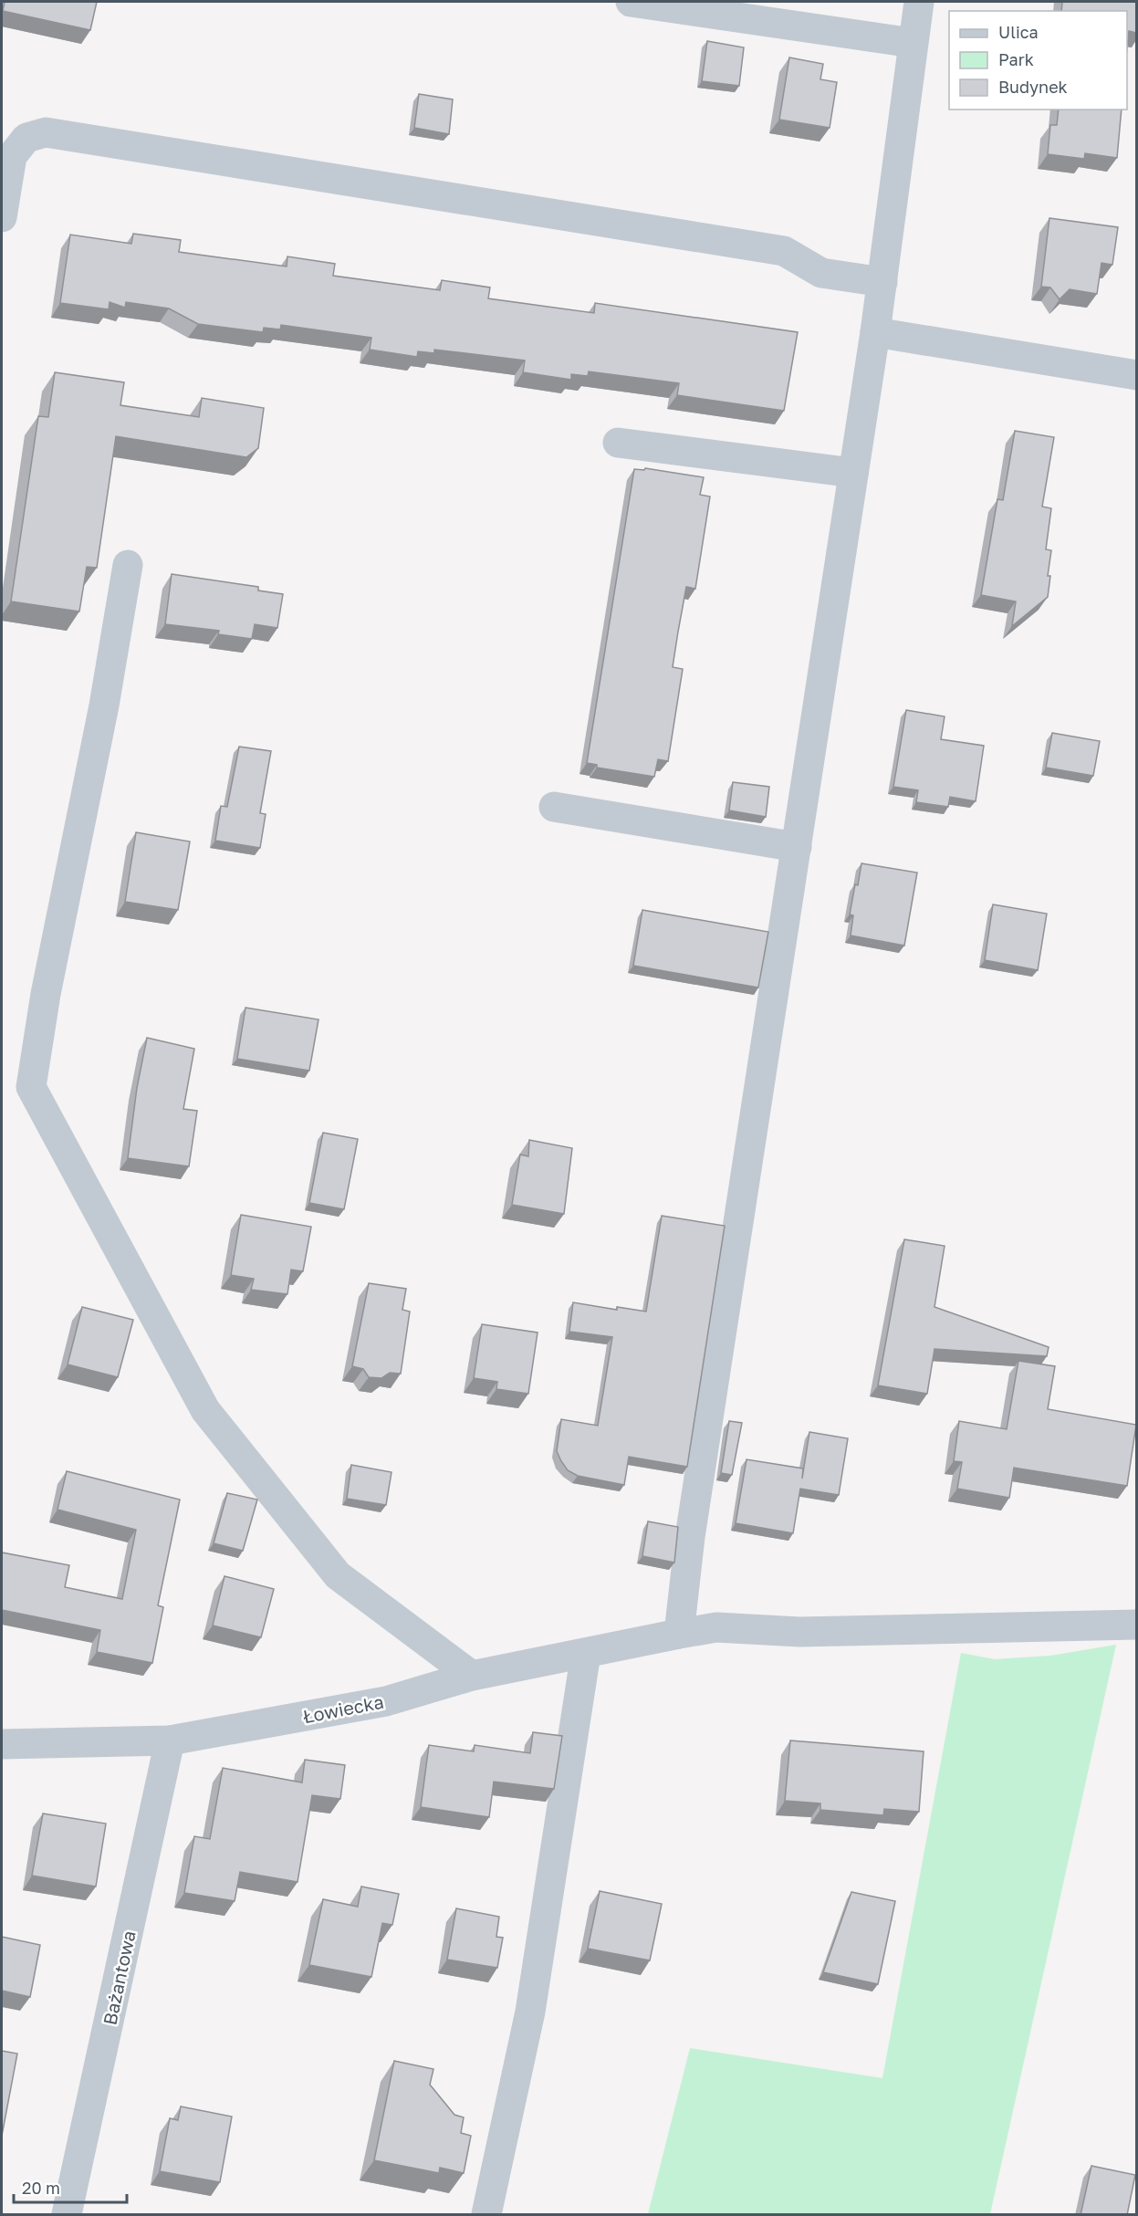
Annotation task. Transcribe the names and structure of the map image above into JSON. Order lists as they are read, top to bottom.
{
  "streets": {
    "street": ["Łowiecka", "Bażantowa"]
  },
  "crossings": [
    ["Łowiecka", "Bażantowa"]
  ],
  "legend": ["Ulica", "Park", "Budynek"],
  "scale_bar": "20 m"
}
